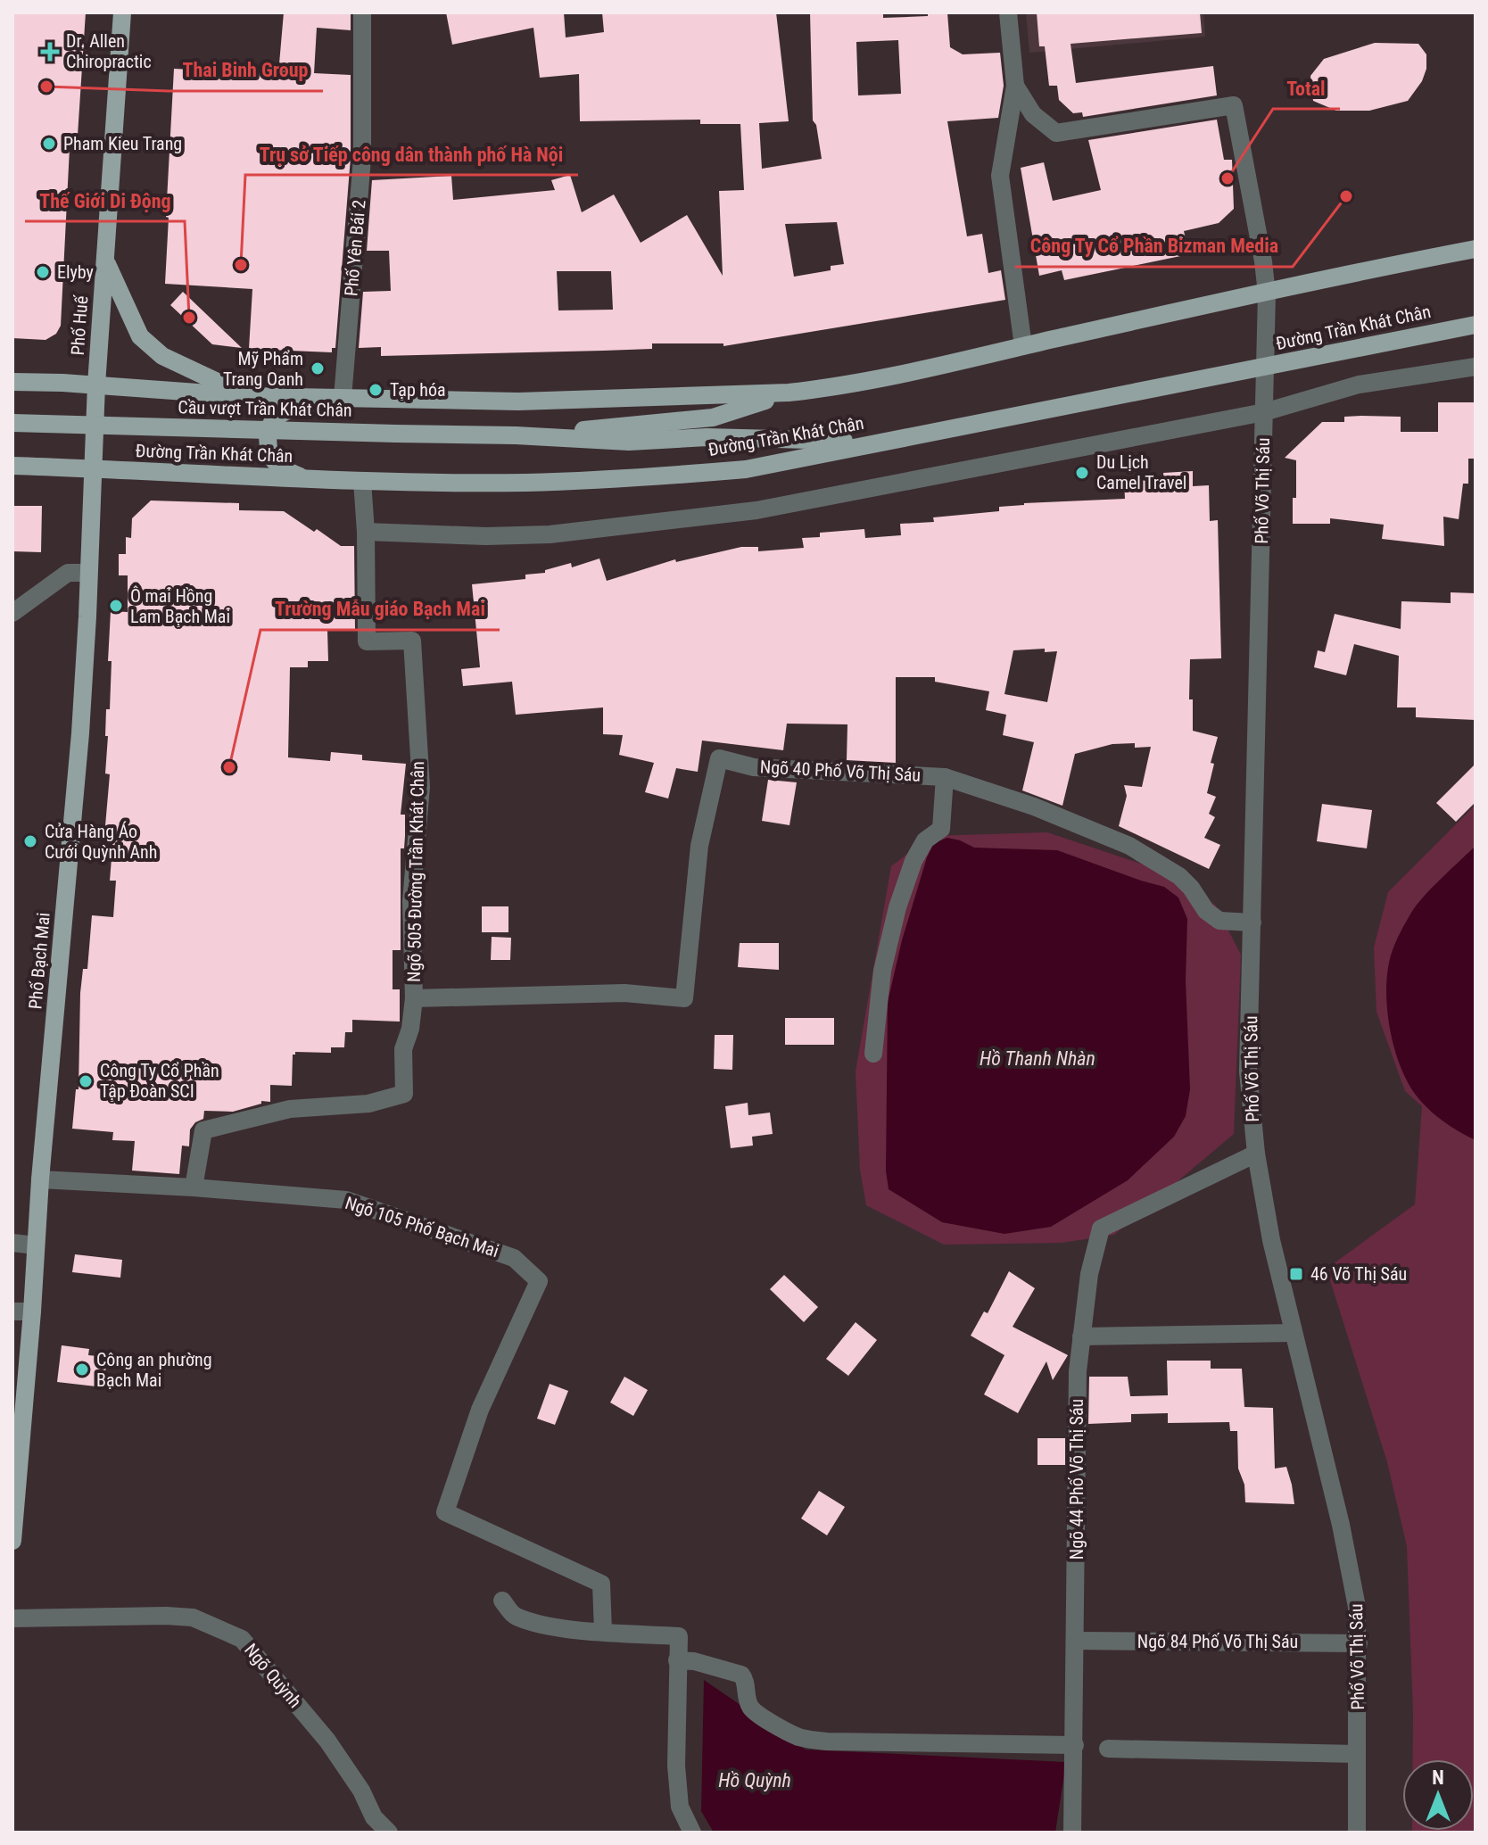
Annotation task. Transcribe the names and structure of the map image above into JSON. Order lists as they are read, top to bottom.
{
  "streets": {
    "main road": [
      "Phố Huế",
      "Đường Trần Khát Chân",
      "Cầu vượt Trần Khát Chân",
      "Phố Bạch Mai"
    ],
    "street": [
      "Phố Yên Bái 2",
      "Phố Võ Thị Sáu",
      "Ngõ 40 Phố Võ Thị Sáu",
      "Ngõ 505 Đường Trần Khát Chân",
      "Ngõ 105 Phố Bạch Mai",
      "Ngõ 44 Phố Võ Thị Sáu",
      "Ngõ 84 Phố Võ Thị Sáu",
      "Ngõ Quỳnh"
    ]
  },
  "crossings": [
    ["Phố Huế", "Phố Bạch Mai"],
    ["Đường Trần Khát Chân", "Cầu vượt Trần Khát Chân"],
    ["Đường Trần Khát Chân", "Phố Võ Thị Sáu"],
    ["Đường Trần Khát Chân", "Ngõ 505 Đường Trần Khát Chân"],
    ["Đường Trần Khát Chân", "Phố Bạch Mai"],
    ["Phố Võ Thị Sáu", "Ngõ 40 Phố Võ Thị Sáu"],
    ["Phố Võ Thị Sáu", "Ngõ 44 Phố Võ Thị Sáu"],
    ["Phố Võ Thị Sáu", "Ngõ 84 Phố Võ Thị Sáu"],
    ["Ngõ 40 Phố Võ Thị Sáu", "Ngõ 505 Đường Trần Khát Chân"],
    ["Ngõ 505 Đường Trần Khát Chân", "Ngõ 105 Phố Bạch Mai"],
    ["Phố Bạch Mai", "Ngõ 105 Phố Bạch Mai"],
    ["Ngõ 44 Phố Võ Thị Sáu", "Ngõ 84 Phố Võ Thị Sáu"]
  ],
  "water": ["Hồ Thanh Nhàn", "Hồ Quỳnh"],
  "places": {
    "health": ["Dr. Allen Chiropractic"],
    "other": [
      "Thai Binh Group",
      "Pham Kieu Trang",
      "Total",
      "Công Ty Cổ Phần Bizman Media",
      "Trụ sở Tiếp công dân thành phố Hà Nội",
      "Elyby",
      "Thế Giới Di Động",
      "Mỹ Phẩm Trang Oanh",
      "Tạp hóa",
      "Du Lịch Camel Travel",
      "Ô mai Hồng Lam Bạch Mai",
      "Trường Mẫu giáo Bạch Mai",
      "Cửa Hàng Áo Cưới Quỳnh Anh",
      "Công Ty Cổ Phần Tập Đoàn SCI",
      "Công an phường Bạch Mai"
    ],
    "transit": ["46 Võ Thị Sáu"]
  },
  "north": "top"
}
